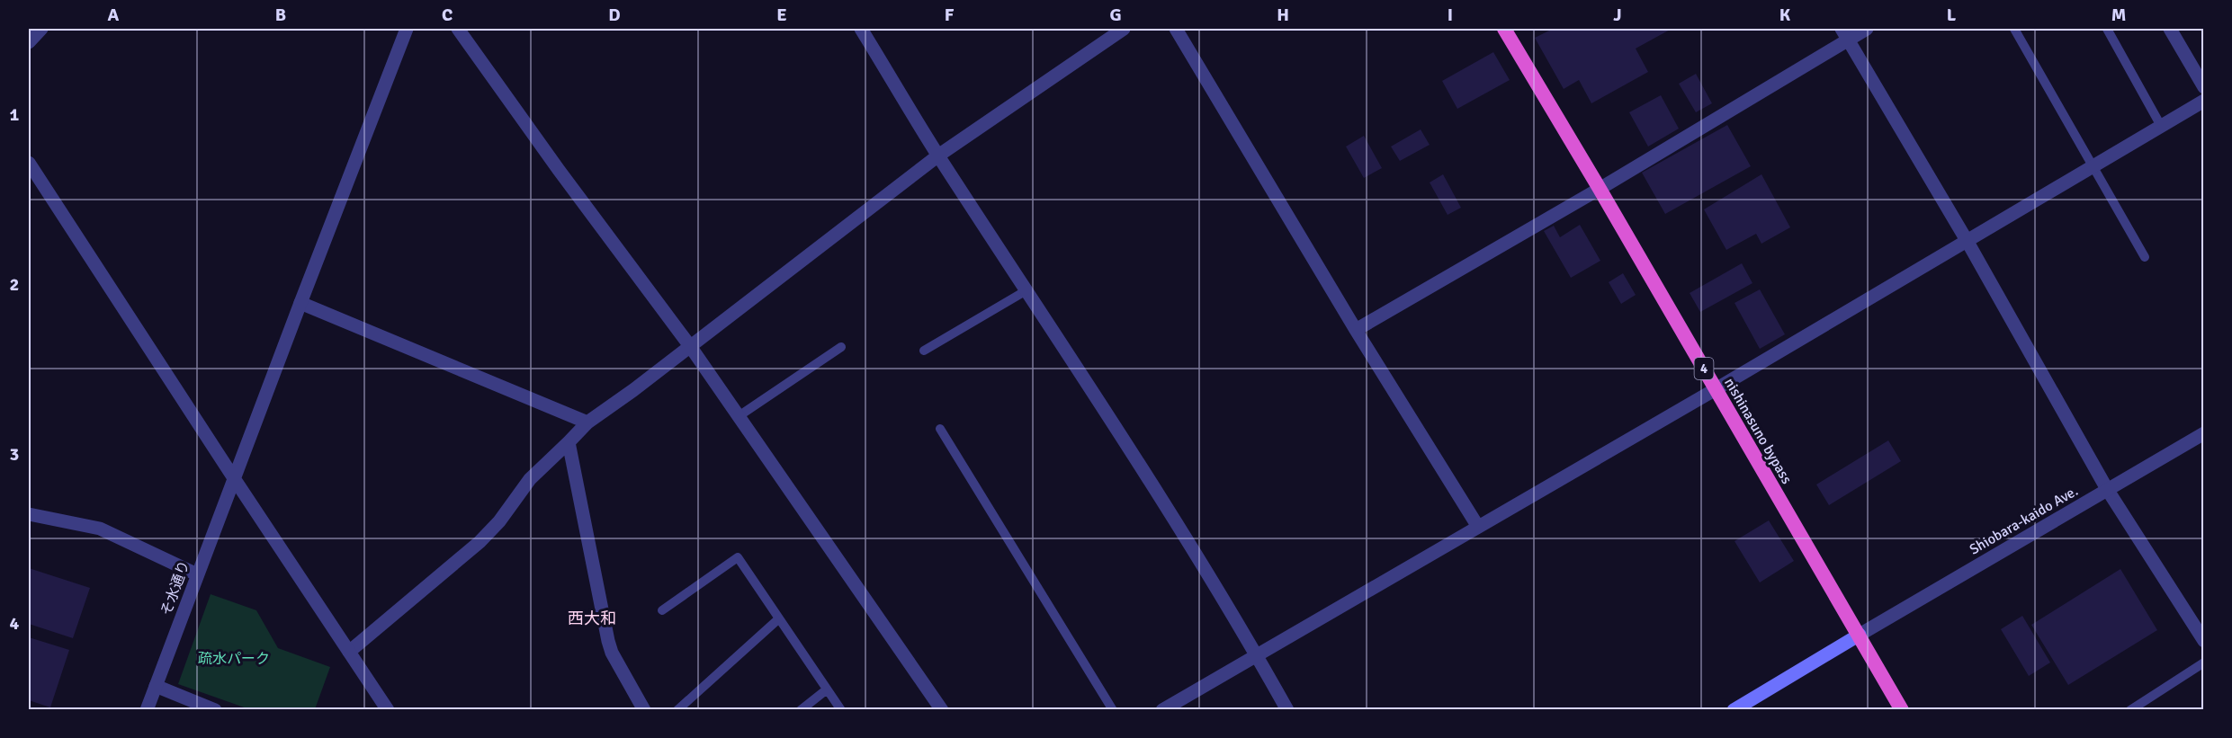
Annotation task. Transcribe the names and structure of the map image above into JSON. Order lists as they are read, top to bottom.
{
  "streets": {
    "highway": ["4", "nishinasuno bypass"],
    "street": ["Shiobara-kaido Ave.", "そ水通り"]
  },
  "crossings": [
    ["nishinasuno bypass", "Shiobara-kaido Ave."]
  ],
  "districts": ["西大和"],
  "parks": ["疏水パーク"],
  "grid": {
    "columns": [
      "A",
      "B",
      "C",
      "D",
      "E",
      "F",
      "G",
      "H",
      "I",
      "J",
      "K",
      "L",
      "M"
    ],
    "rows": [
      "1",
      "2",
      "3",
      "4"
    ]
  }
}
